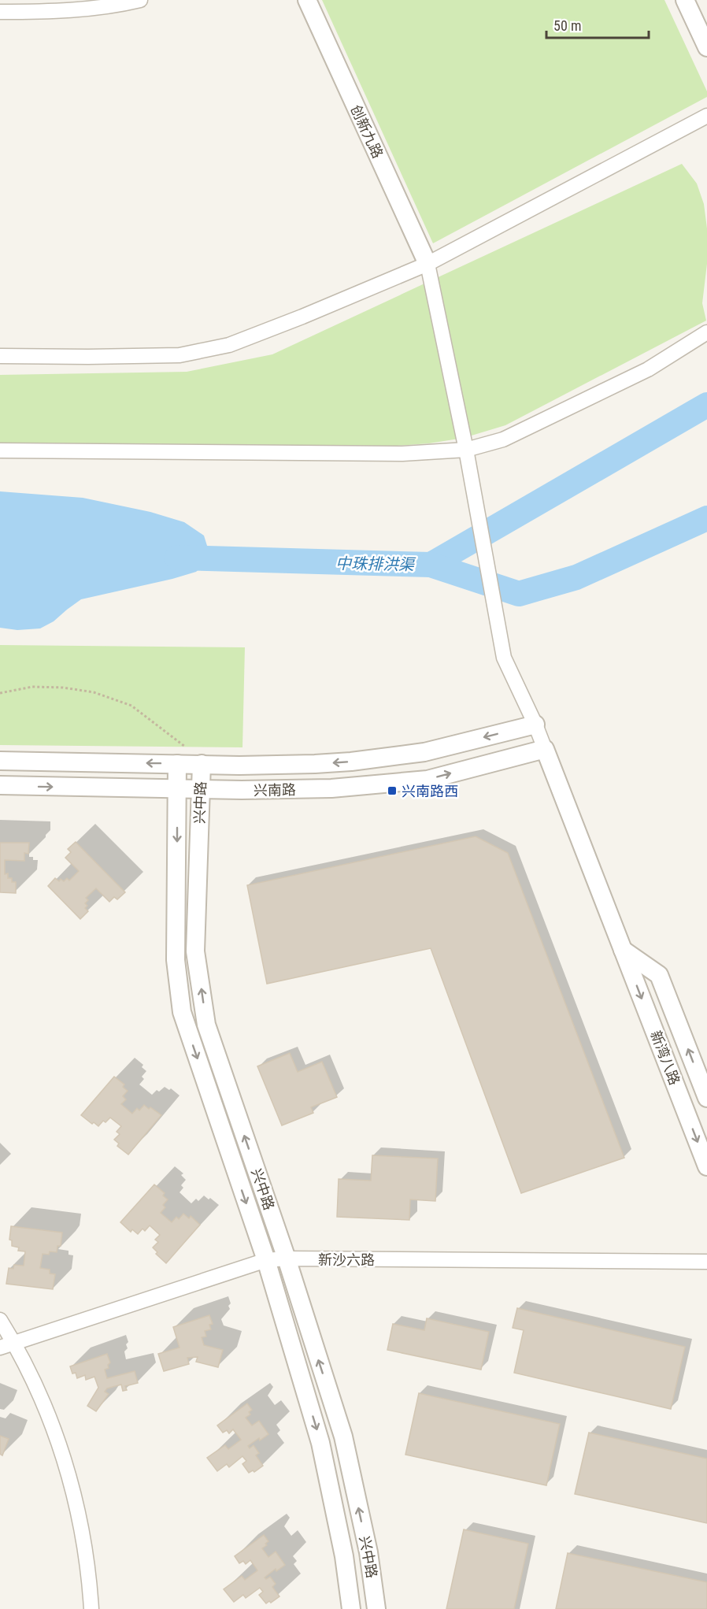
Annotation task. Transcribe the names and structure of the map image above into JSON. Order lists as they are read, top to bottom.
{
  "streets": {
    "street": [
      "创新九路",
      "兴南路",
      "兴中路",
      "新湾八路",
      "新沙六路"
    ]
  },
  "crossings": [
    ["兴南路", "兴中路"],
    ["兴南路", "新湾八路"],
    ["兴中路", "新沙六路"]
  ],
  "water": ["中珠排洪渠"],
  "places": {
    "transit": ["兴南路西"]
  },
  "scale_bar": "50 m"
}
